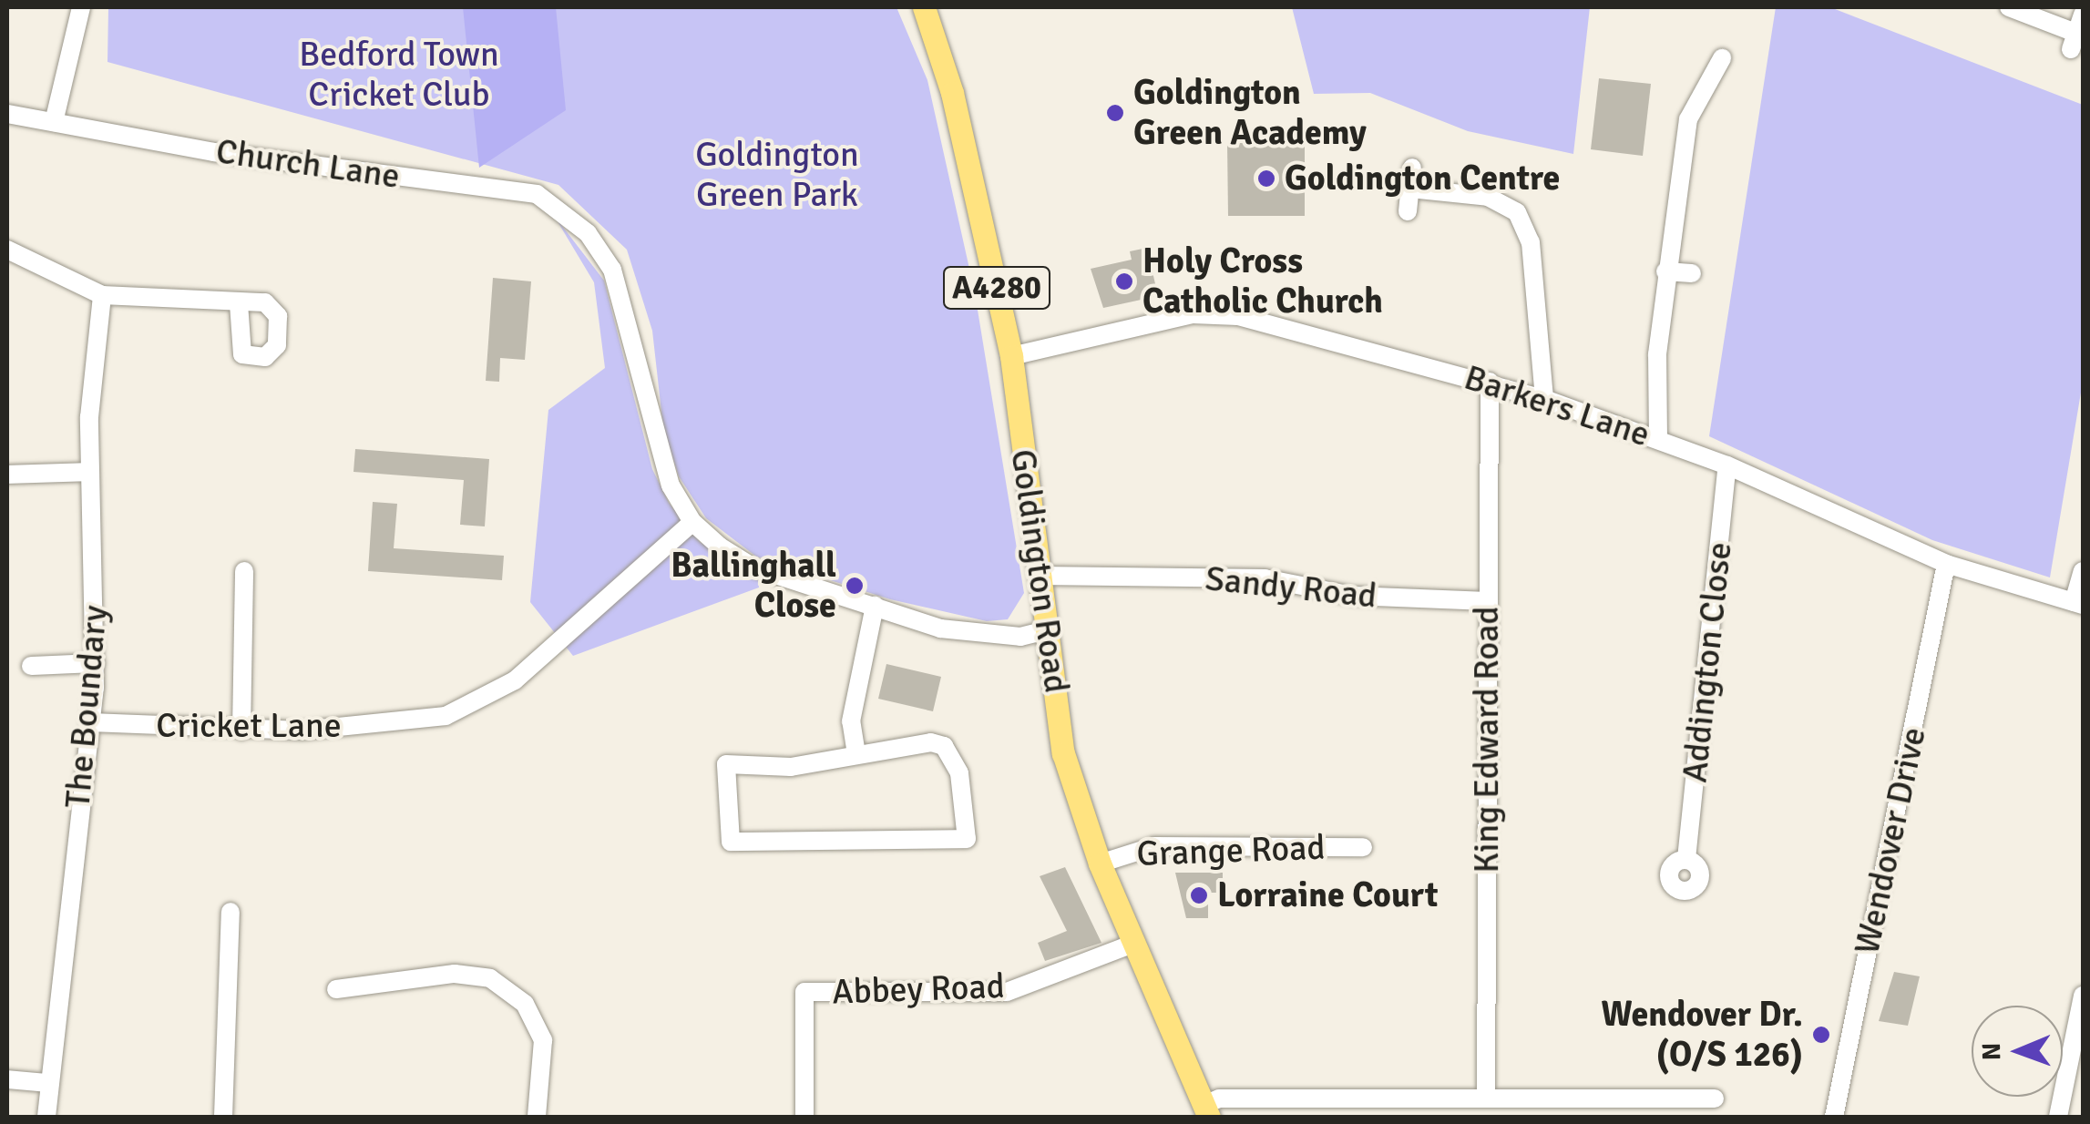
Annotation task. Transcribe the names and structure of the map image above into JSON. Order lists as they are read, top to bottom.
{
  "streets": {
    "main road": ["A4280", "Goldington Road"],
    "street": [
      "Church Lane",
      "Barkers Lane",
      "Sandy Road",
      "Addington Close",
      "The Boundary",
      "Cricket Lane",
      "King Edward Road",
      "Wendover Drive",
      "Grange Road",
      "Abbey Road"
    ]
  },
  "crossings": [
    ["Church Lane", "Cricket Lane"],
    ["Barkers Lane", "Goldington Road"],
    ["Barkers Lane", "Addington Close"],
    ["Barkers Lane", "King Edward Road"],
    ["Barkers Lane", "Wendover Drive"],
    ["Goldington Road", "Sandy Road"],
    ["Goldington Road", "Grange Road"],
    ["Goldington Road", "Abbey Road"],
    ["Sandy Road", "King Edward Road"],
    ["The Boundary", "Cricket Lane"]
  ],
  "parks": ["Bedford Town Cricket Club", "Goldington Green Park"],
  "places": [
    "Goldington Green Academy",
    "Goldington Centre",
    "Holy Cross Catholic Church",
    "Ballinghall Close",
    "Lorraine Court",
    "Wendover Dr. (O/S 126)"
  ],
  "north": "left"
}
